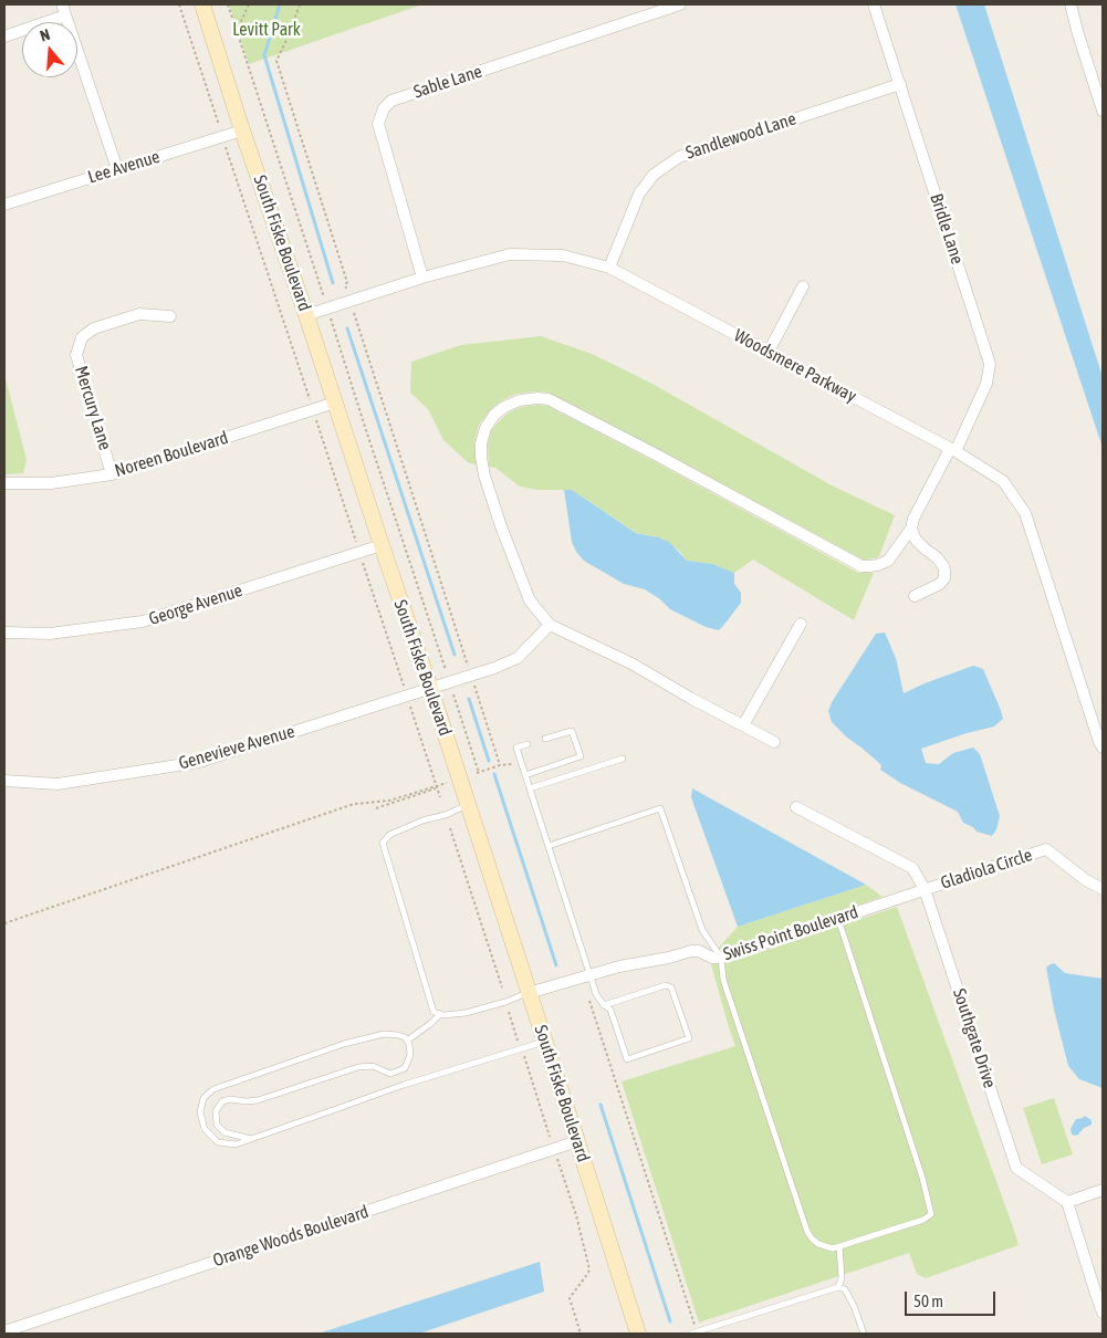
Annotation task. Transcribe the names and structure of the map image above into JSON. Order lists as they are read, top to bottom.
{
  "streets": {
    "main road": ["South Fiske Boulevard"],
    "street": [
      "Sable Lane",
      "Sandlewood Lane",
      "Lee Avenue",
      "Bridle Lane",
      "Woodsmere Parkway",
      "Mercury Lane",
      "Noreen Boulevard",
      "George Avenue",
      "Genevieve Avenue",
      "Gladiola Circle",
      "Swiss Point Boulevard",
      "Southgate Drive",
      "Orange Woods Boulevard"
    ]
  },
  "crossings": [
    ["Sable Lane", "Woodsmere Parkway"],
    ["Sandlewood Lane", "Bridle Lane"],
    ["Sandlewood Lane", "Woodsmere Parkway"],
    ["Lee Avenue", "South Fiske Boulevard"],
    ["Bridle Lane", "Woodsmere Parkway"],
    ["Bridle Lane", "Genevieve Avenue"],
    ["South Fiske Boulevard", "Woodsmere Parkway"],
    ["South Fiske Boulevard", "Noreen Boulevard"],
    ["South Fiske Boulevard", "George Avenue"],
    ["South Fiske Boulevard", "Genevieve Avenue"],
    ["South Fiske Boulevard", "Swiss Point Boulevard"],
    ["South Fiske Boulevard", "Orange Woods Boulevard"],
    ["Mercury Lane", "Noreen Boulevard"],
    ["Gladiola Circle", "Swiss Point Boulevard"],
    ["Gladiola Circle", "Southgate Drive"],
    ["Swiss Point Boulevard", "Southgate Drive"]
  ],
  "parks": ["Levitt Park"],
  "scale_bar": "50 m",
  "north": "top"
}
